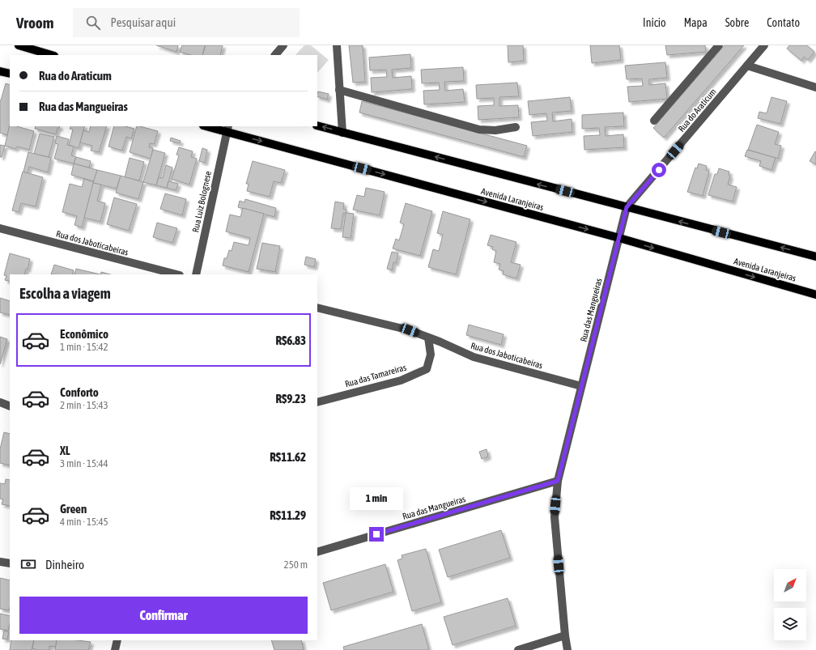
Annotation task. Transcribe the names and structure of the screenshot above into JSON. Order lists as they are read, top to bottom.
{
  "streets": {
    "main road": ["Avenida Laranjeiras"],
    "street": [
      "Rua do Araticum",
      "Rua Luiz Bolognese",
      "Rua dos Jaboticabeiras",
      "Rua das Mangueiras",
      "Rua das Tamareiras"
    ]
  },
  "crossings": [
    ["Rua do Araticum", "Avenida Laranjeiras"],
    ["Rua do Araticum", "Rua das Mangueiras"],
    ["Avenida Laranjeiras", "Rua Luiz Bolognese"],
    ["Avenida Laranjeiras", "Rua das Mangueiras"],
    ["Rua dos Jaboticabeiras", "Rua das Mangueiras"],
    ["Rua dos Jaboticabeiras", "Rua das Tamareiras"]
  ],
  "north": "top right",
  "page": {
    "header": "Vroom",
    "search": "Pesquisar aqui",
    "nav": [
      "Início",
      "Mapa",
      "Sobre",
      "Contato"
    ],
    "banner": ["Rua do Araticum", "Rua das Mangueiras"],
    "heading": "Escolha a viagem",
    "list": [
      {
        "name": "Econômico",
        "note": "1 min · 15:42",
        "value": "R$6.83"
      },
      {
        "name": "Conforto",
        "note": "2 min · 15:43",
        "value": "R$9.23"
      },
      {
        "name": "XL",
        "note": "3 min · 15:44",
        "value": "R$11.62"
      },
      {
        "name": "Green",
        "note": "4 min · 15:45",
        "value": "R$11.29"
      }
    ],
    "bubble": "1 min",
    "pay": ["Dinheiro", "250 m"],
    "buttons": "Confirmar"
  }
}
